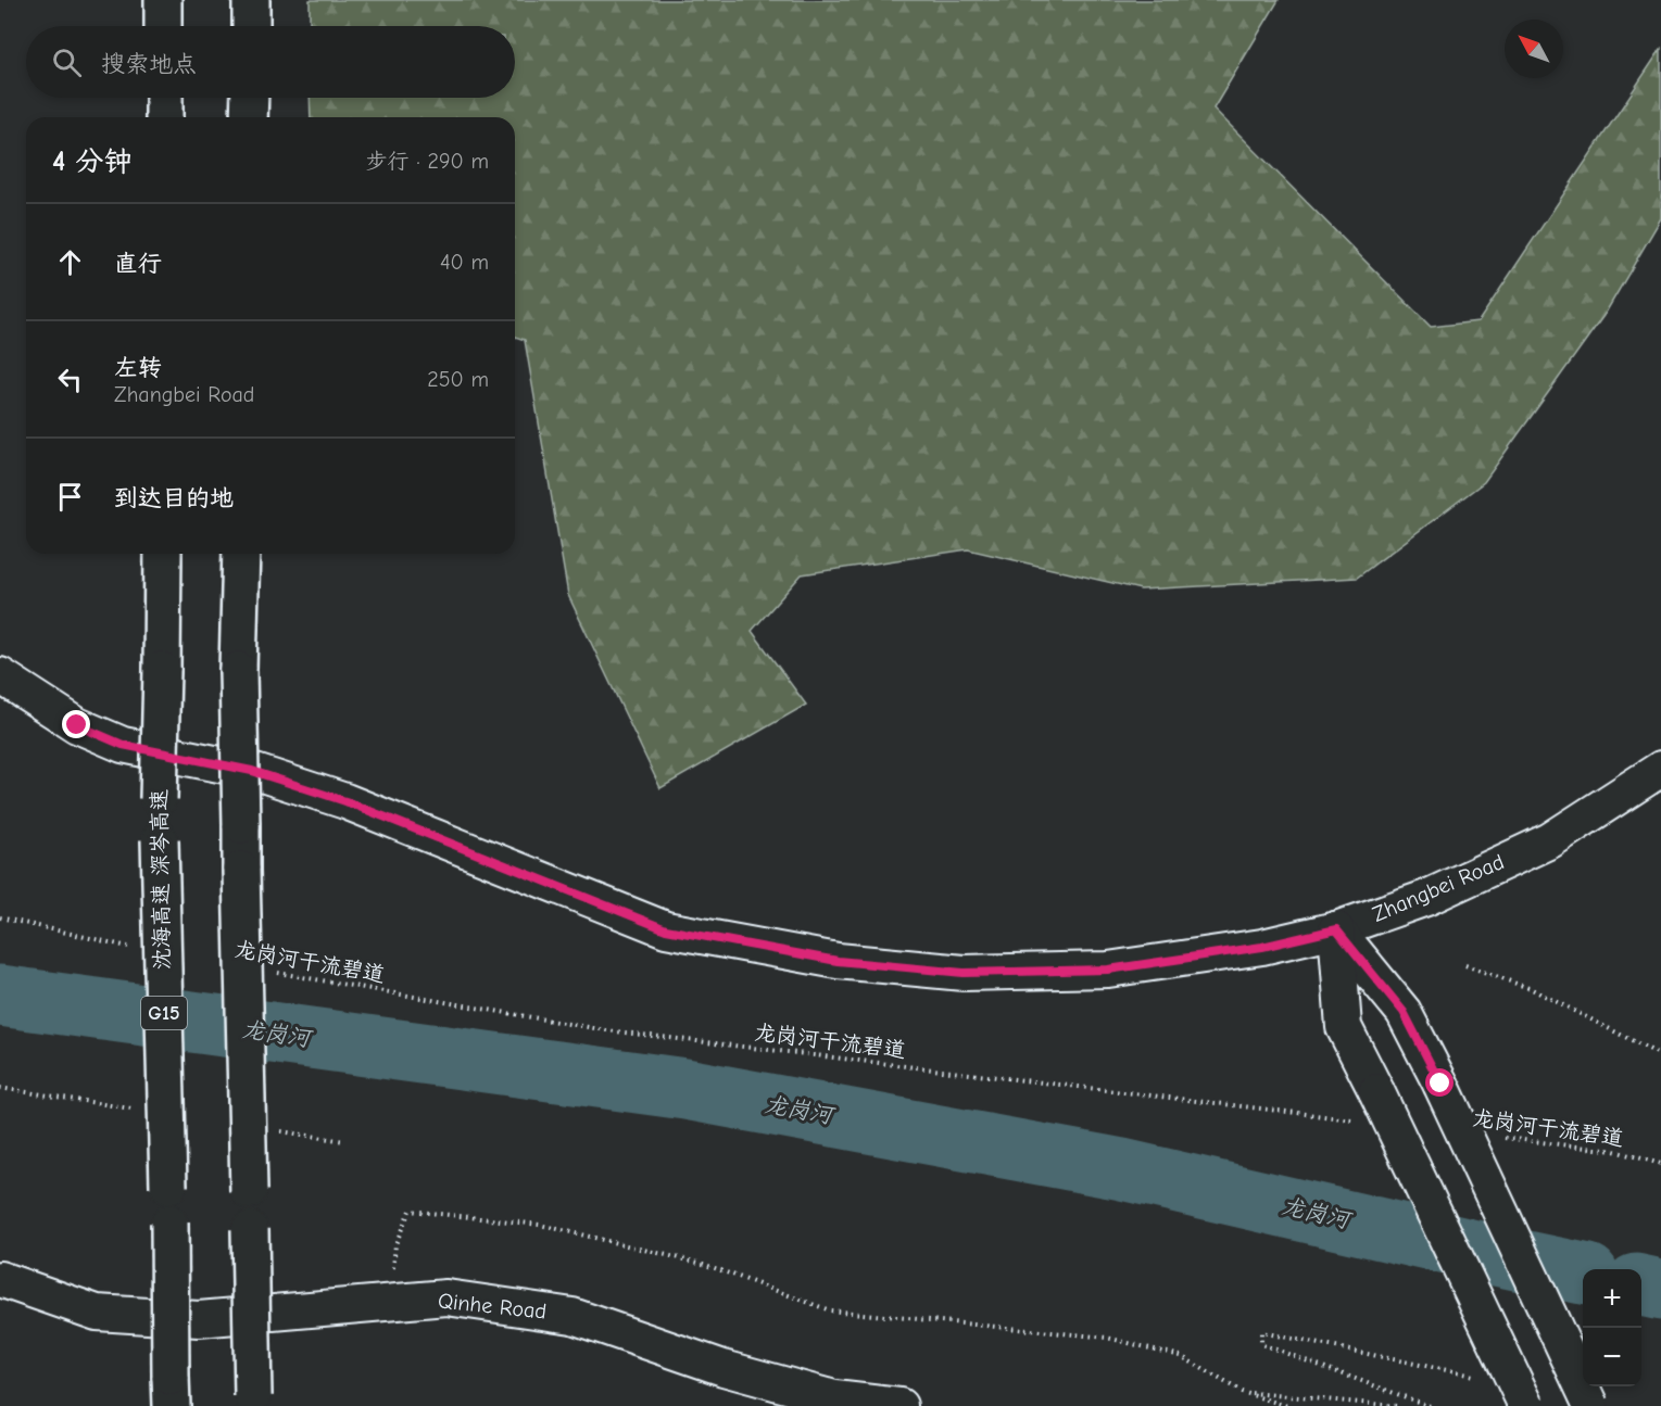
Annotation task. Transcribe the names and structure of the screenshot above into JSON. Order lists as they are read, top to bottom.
{
  "streets": {
    "highway": ["沈海高速 深岑高速", "G15"],
    "street": ["Zhangbei Road", "Qinhe Road"],
    "path": ["龙岗河干流碧道"]
  },
  "water": ["龙岗河"],
  "north": "top left",
  "page": {
    "search": "搜索地点",
    "heading": ["4 分钟", "步行 · 290 m"],
    "list": [
      ["直行", "40 m"],
      ["左转", "Zhangbei Road", "250 m"],
      "到达目的地"
    ],
    "map_buttons": ["+", "−"]
  }
}
